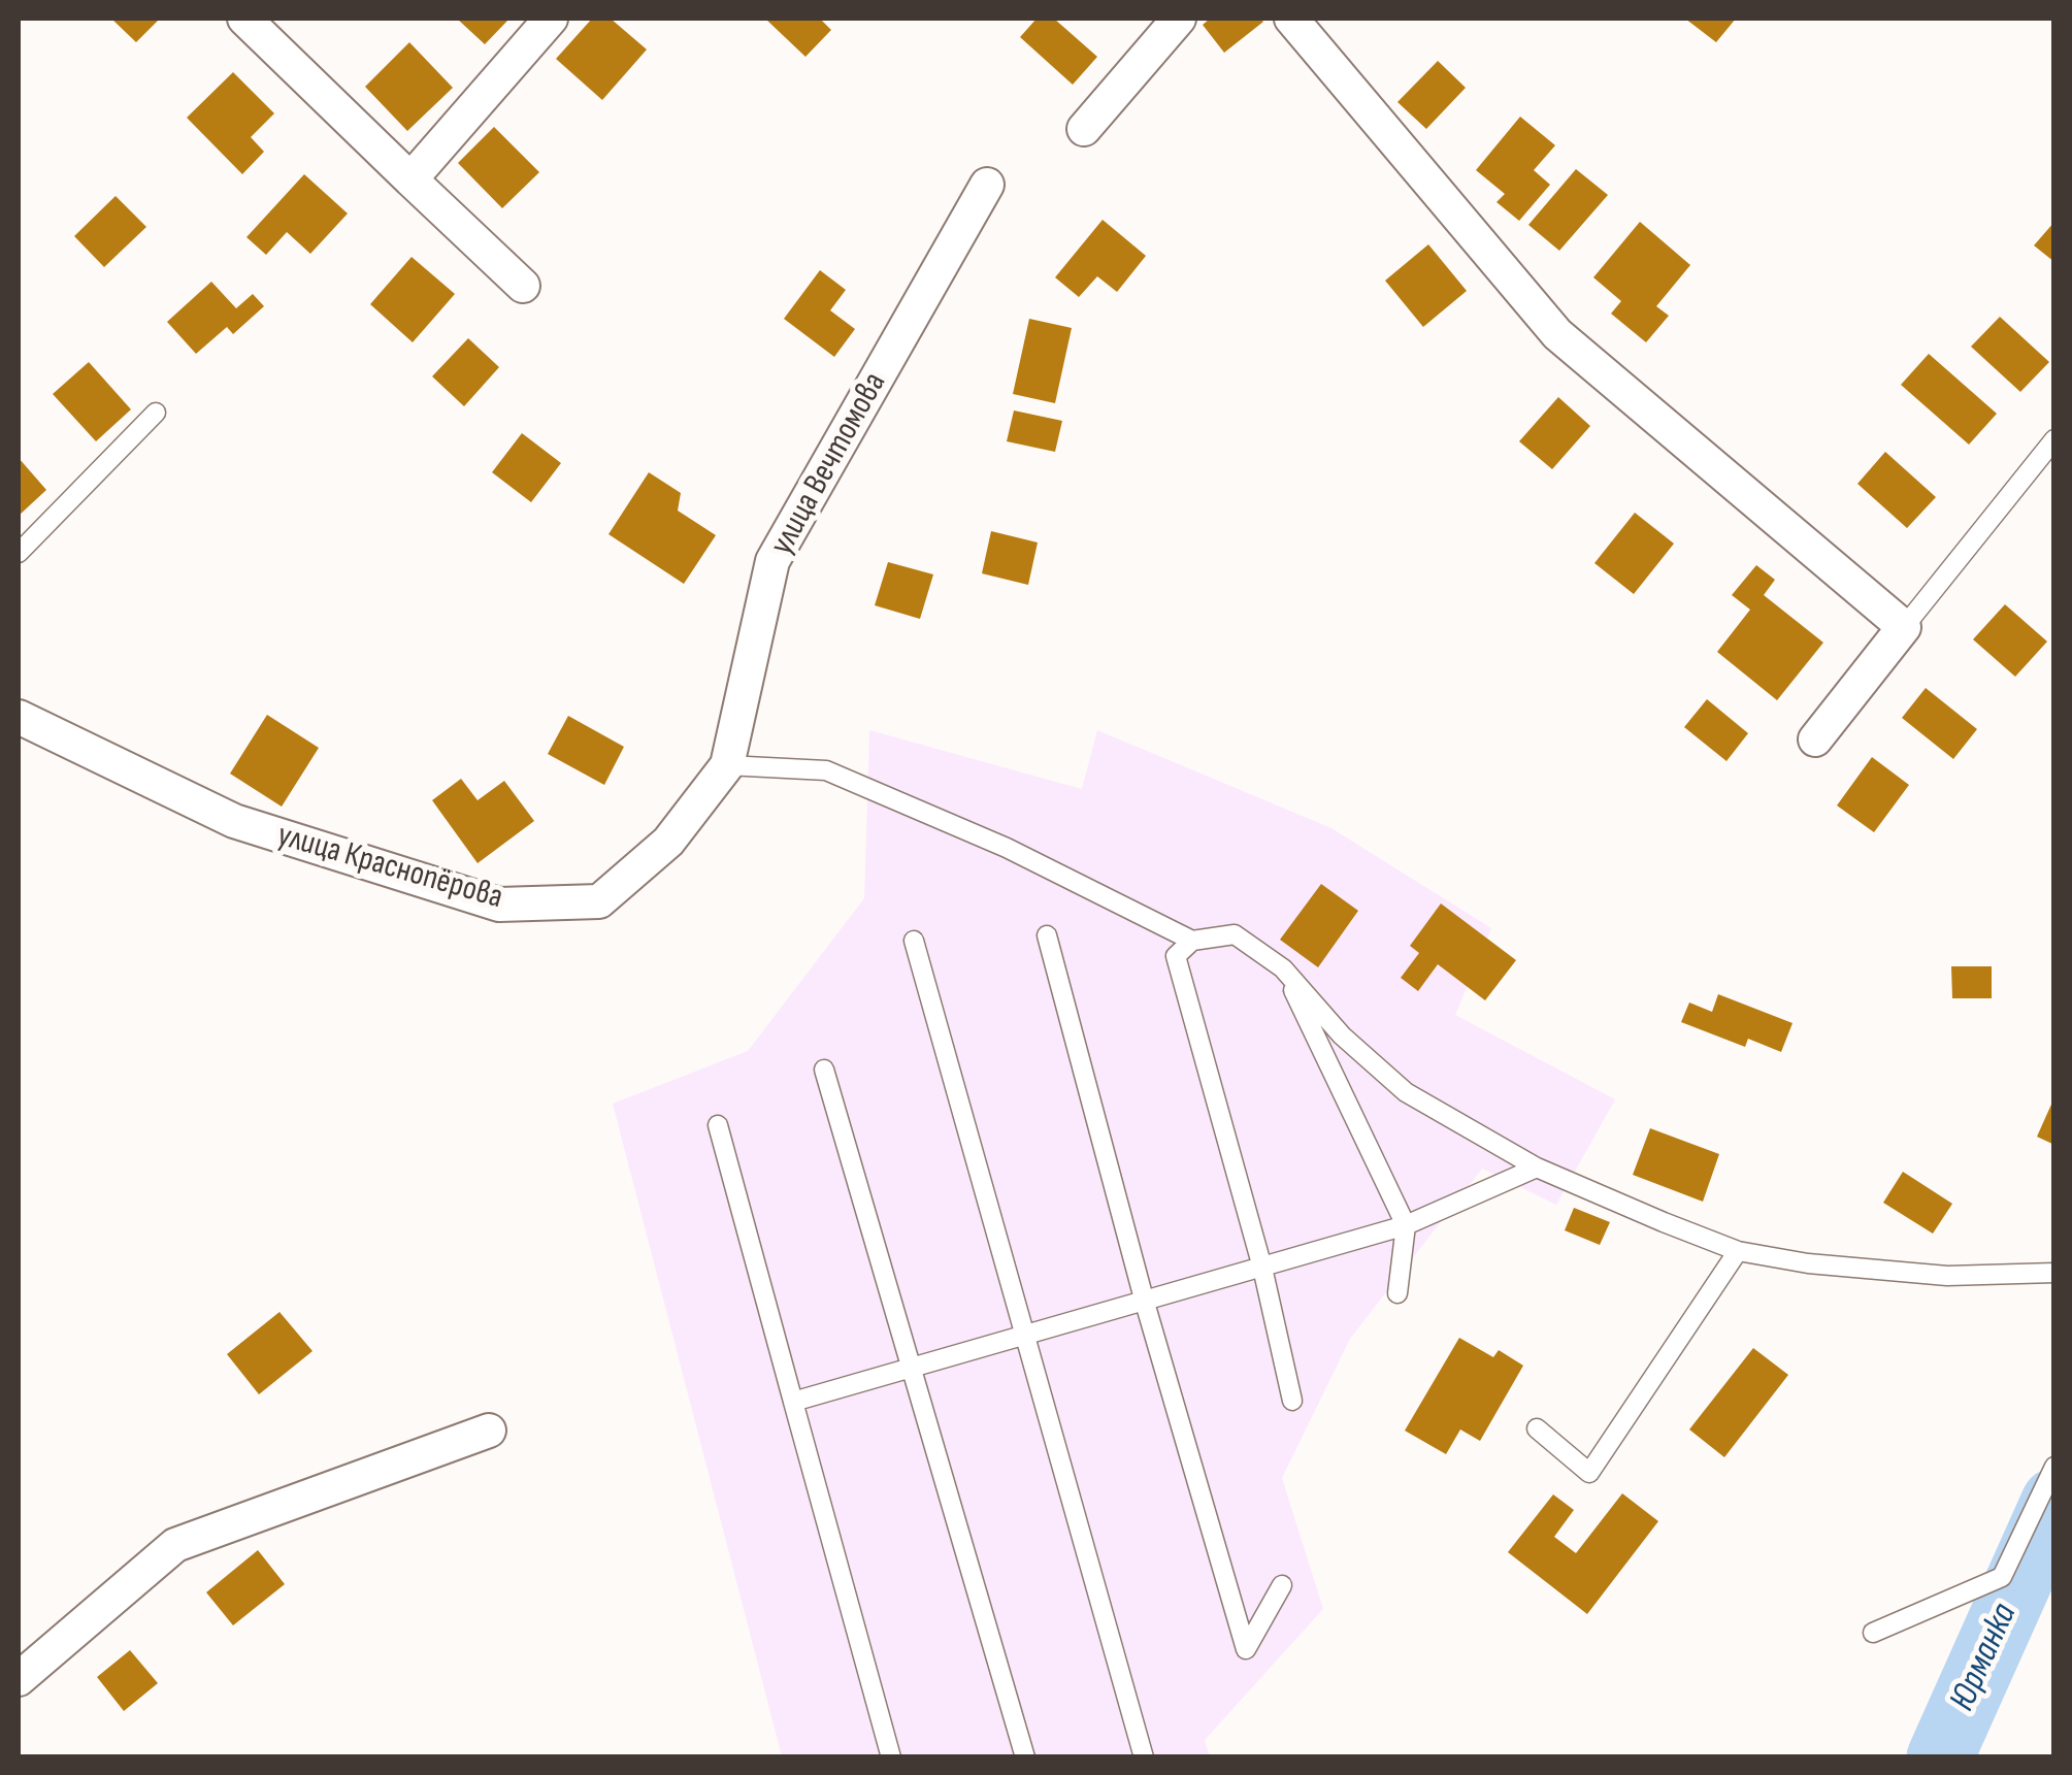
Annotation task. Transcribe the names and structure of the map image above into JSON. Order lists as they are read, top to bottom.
{
  "streets": {
    "street": ["улица Вечтомова", "улица Краснопёрова"]
  },
  "crossings": [
    ["улица Вечтомова", "улица Краснопёрова"]
  ],
  "water": ["Юрманка"]
}
